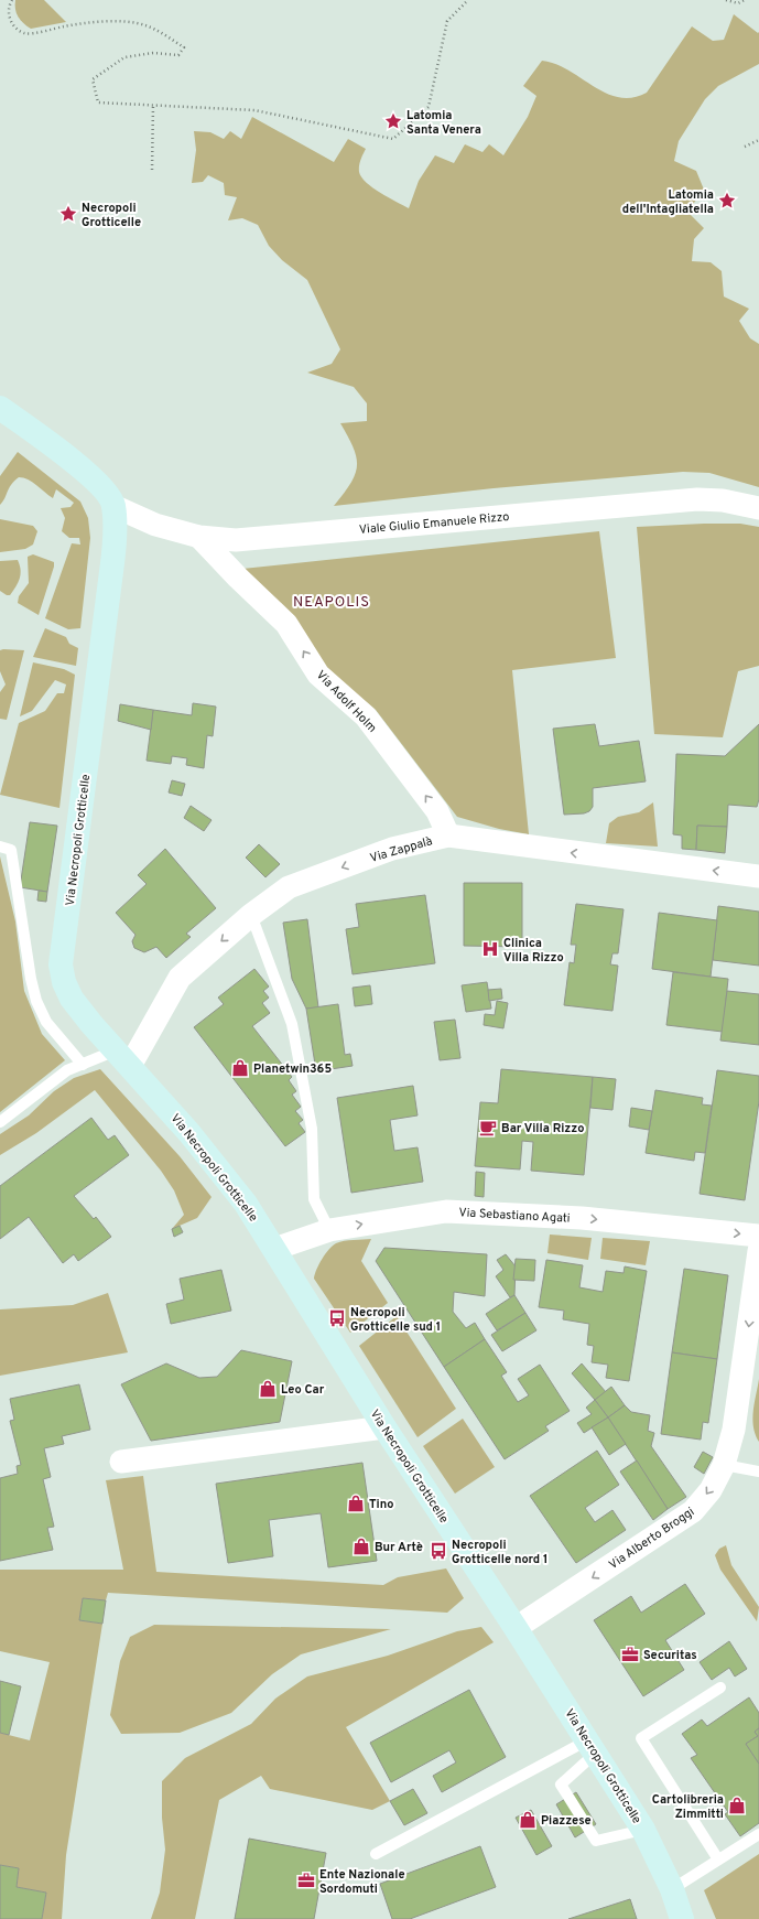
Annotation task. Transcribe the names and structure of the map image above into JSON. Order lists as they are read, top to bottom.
{
  "streets": {
    "main road": ["Via Necropoli Grotticelle"],
    "street": [
      "Viale Giulio Emanuele Rizzo",
      "Via Adolf Holm",
      "Via Zappalà",
      "Via Sebastiano Agati",
      "Via Alberto Broggi"
    ]
  },
  "crossings": [
    ["Viale Giulio Emanuele Rizzo", "Via Adolf Holm"],
    ["Viale Giulio Emanuele Rizzo", "Via Necropoli Grotticelle"],
    ["Via Adolf Holm", "Via Zappalà"],
    ["Via Necropoli Grotticelle", "Via Zappalà"],
    ["Via Necropoli Grotticelle", "Via Sebastiano Agati"],
    ["Via Necropoli Grotticelle", "Via Alberto Broggi"]
  ],
  "one_way": [
    "Via Adolf Holm",
    "Via Zappalà",
    "Via Sebastiano Agati",
    "Via Alberto Broggi"
  ],
  "districts": ["NEAPOLIS"],
  "places": {
    "place": ["Latomia Santa Venera", "Latomia dell'Intagliatella", "Necropoli Grotticelle"],
    "hospital": ["Clinica Villa Rizzo"],
    "shop": [
      "Planetwin365",
      "Leo Car",
      "Tino",
      "Bur Artè",
      "Cartolibreria Zimmitti",
      "Piazzese"
    ],
    "cafe": ["Bar Villa Rizzo"],
    "bus stop": ["Necropoli Grotticelle sud 1", "Necropoli Grotticelle nord 1"],
    "office": ["Securitas", "Ente Nazionale Sordomuti"]
  }
}
